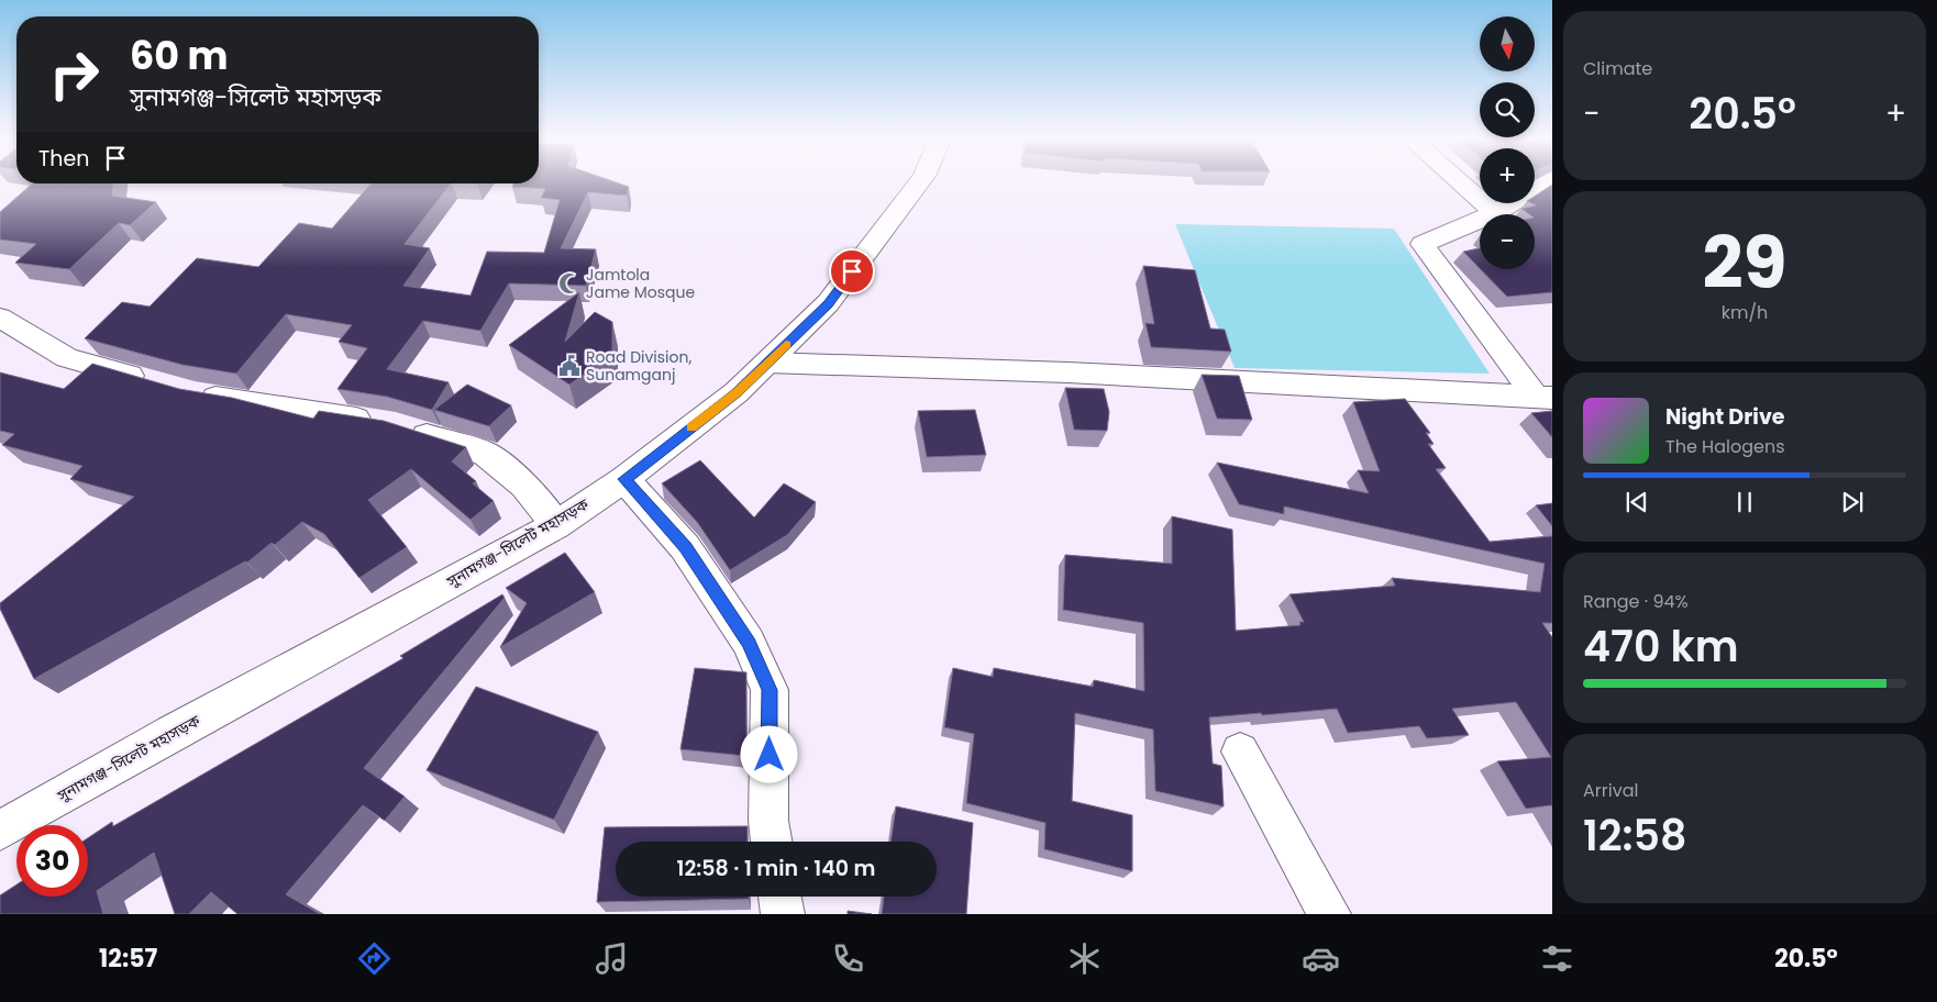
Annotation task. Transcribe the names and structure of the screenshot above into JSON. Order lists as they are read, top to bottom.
{
  "streets": {
    "street": ["সুনামগঞ্জ-সিলেট মহাসড়ক"]
  },
  "places": {
    "mosque": ["Jamtola Jame Mosque"],
    "public building": ["Road Division, Sunamganj"]
  },
  "north": "bottom",
  "page": {
    "tile": [
      "Climate",
      ["29", "km/h"],
      ["Range · 94%", "470 km"],
      ["Arrival", "12:58"]
    ],
    "map_buttons": ["+", "−"],
    "turn": ["60 m", "সুনামগঞ্জ-সিলেট মহাসড়ক"],
    "heat": ["−", "20.5°", "+"],
    "then": "Then",
    "song": ["Night Drive", "The Halogens"],
    "limit": "30",
    "trip": "12:58 · 1 min · 140 m",
    "tabs": ["12:57", "20.5°"]
  }
}
